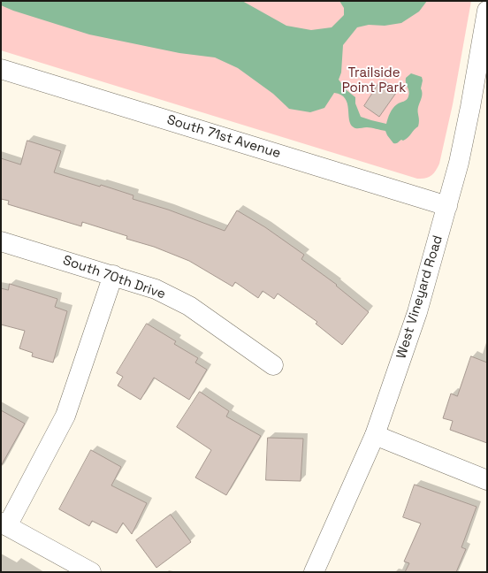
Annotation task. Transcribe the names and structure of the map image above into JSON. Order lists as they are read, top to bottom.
{
  "streets": {
    "street": ["South 71st Avenue", "South 70th Drive", "West Vineyard Road"]
  },
  "crossings": [
    ["South 71st Avenue", "West Vineyard Road"]
  ],
  "parks": ["Trailside Point Park"]
}
